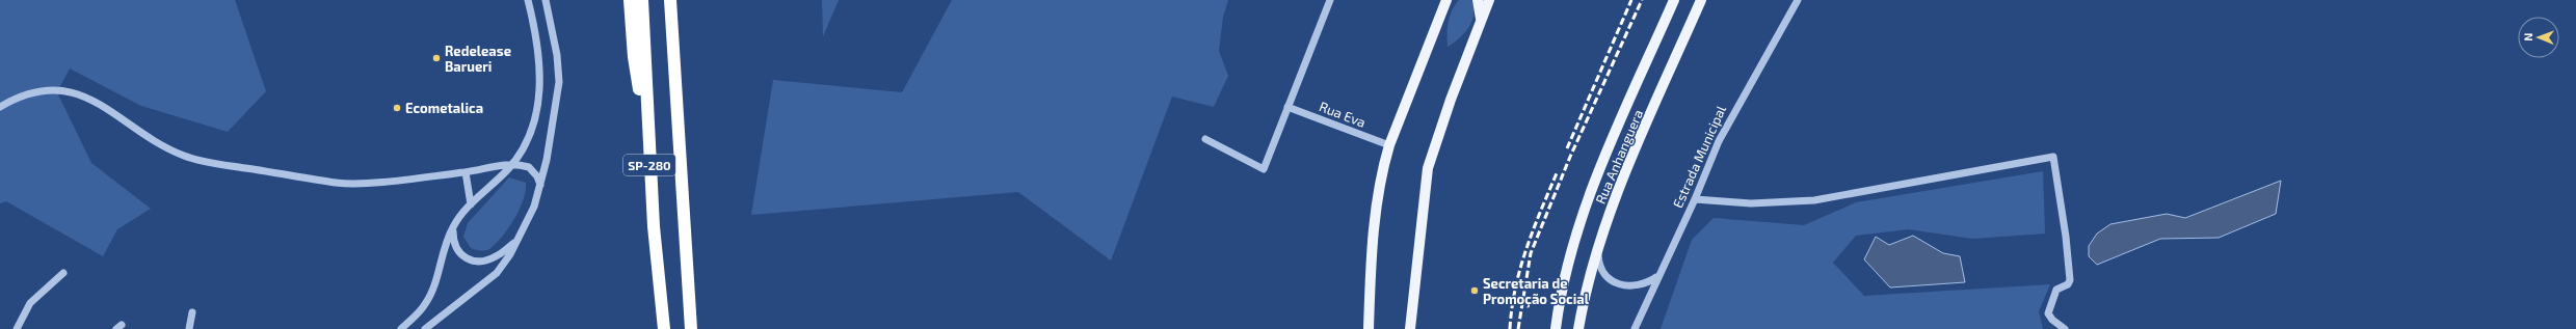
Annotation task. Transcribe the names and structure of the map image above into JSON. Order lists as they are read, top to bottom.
{
  "streets": {
    "highway": ["SP-280"],
    "main road": ["Rua Anhanguera"],
    "street": ["Rua Eva", "Estrada Municipal"]
  },
  "places": ["Redelease Barueri", "Ecometalica", "Secretaria de Promoção Social"],
  "north": "left"
}
